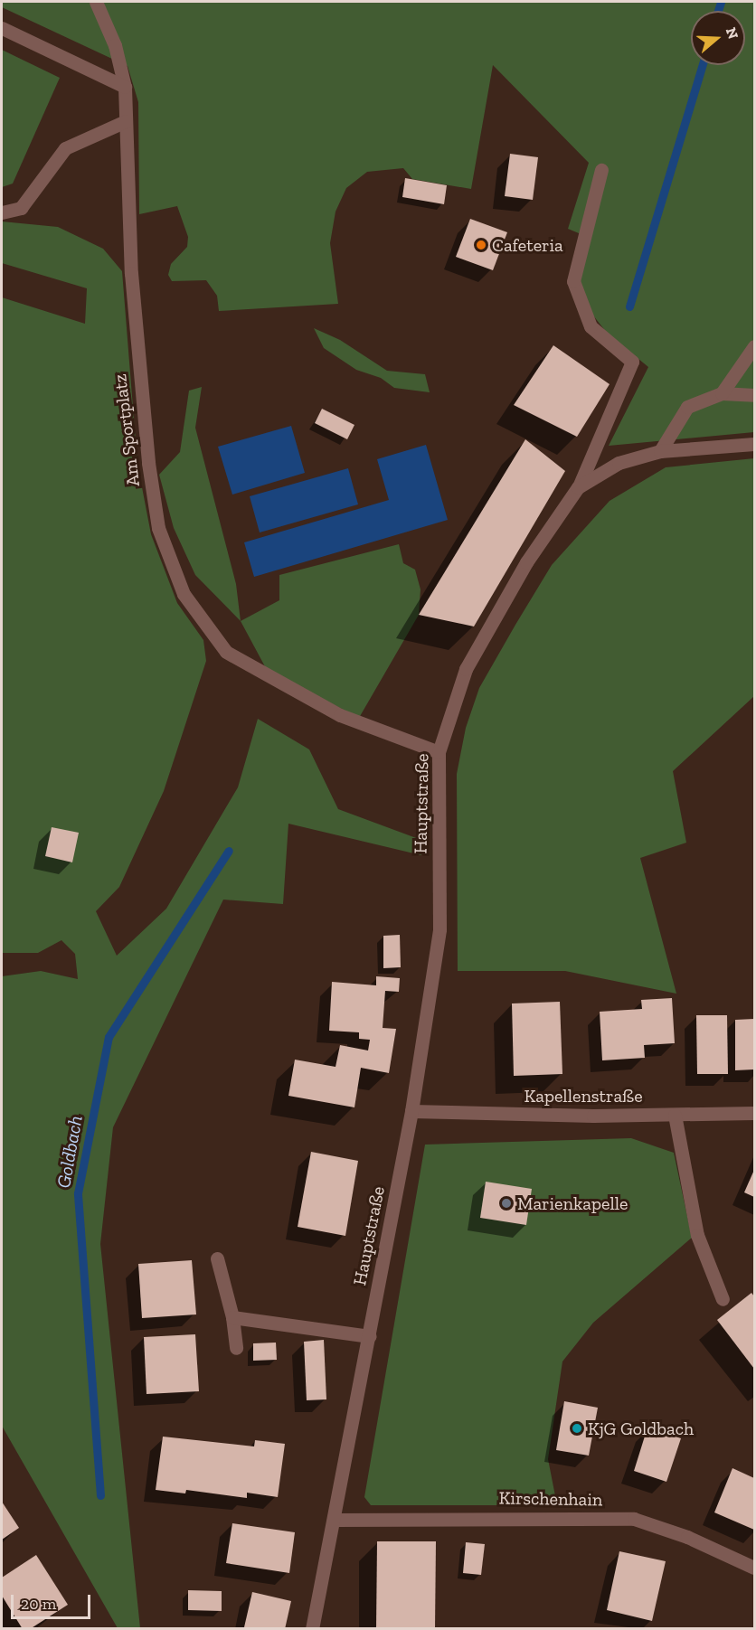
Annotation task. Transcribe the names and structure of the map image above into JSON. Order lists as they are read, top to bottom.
{
  "streets": {
    "street": [
      "Am Sportplatz",
      "Hauptstraße",
      "Kapellenstraße",
      "Kirschenhain"
    ]
  },
  "crossings": [
    ["Am Sportplatz", "Hauptstraße"],
    ["Hauptstraße", "Kapellenstraße"],
    ["Hauptstraße", "Kirschenhain"]
  ],
  "water": ["Goldbach"],
  "places": ["Cafeteria", "Marienkapelle", "KjG Goldbach"],
  "scale_bar": "20 m",
  "north": "right"
}
